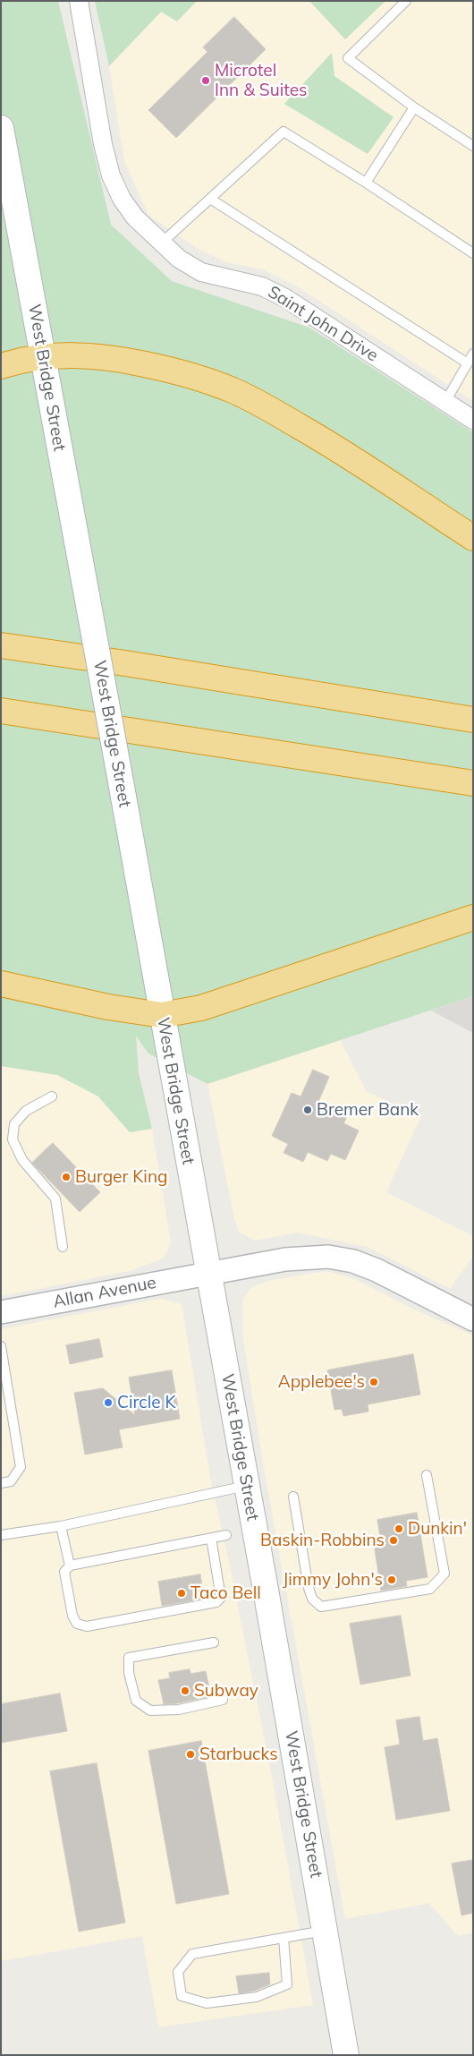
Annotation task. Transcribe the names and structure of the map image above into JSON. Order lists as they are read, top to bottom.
{
  "streets": {
    "main road": ["West Bridge Street"],
    "street": ["Saint John Drive", "Allan Avenue"]
  },
  "crossings": [
    ["West Bridge Street", "Allan Avenue"]
  ],
  "places": [
    "Microtel Inn & Suites",
    "Bremer Bank",
    "Burger King",
    "Applebee's",
    "Circle K",
    "Dunkin'",
    "Baskin-Robbins",
    "Jimmy John's",
    "Taco Bell",
    "Subway",
    "Starbucks"
  ]
}
